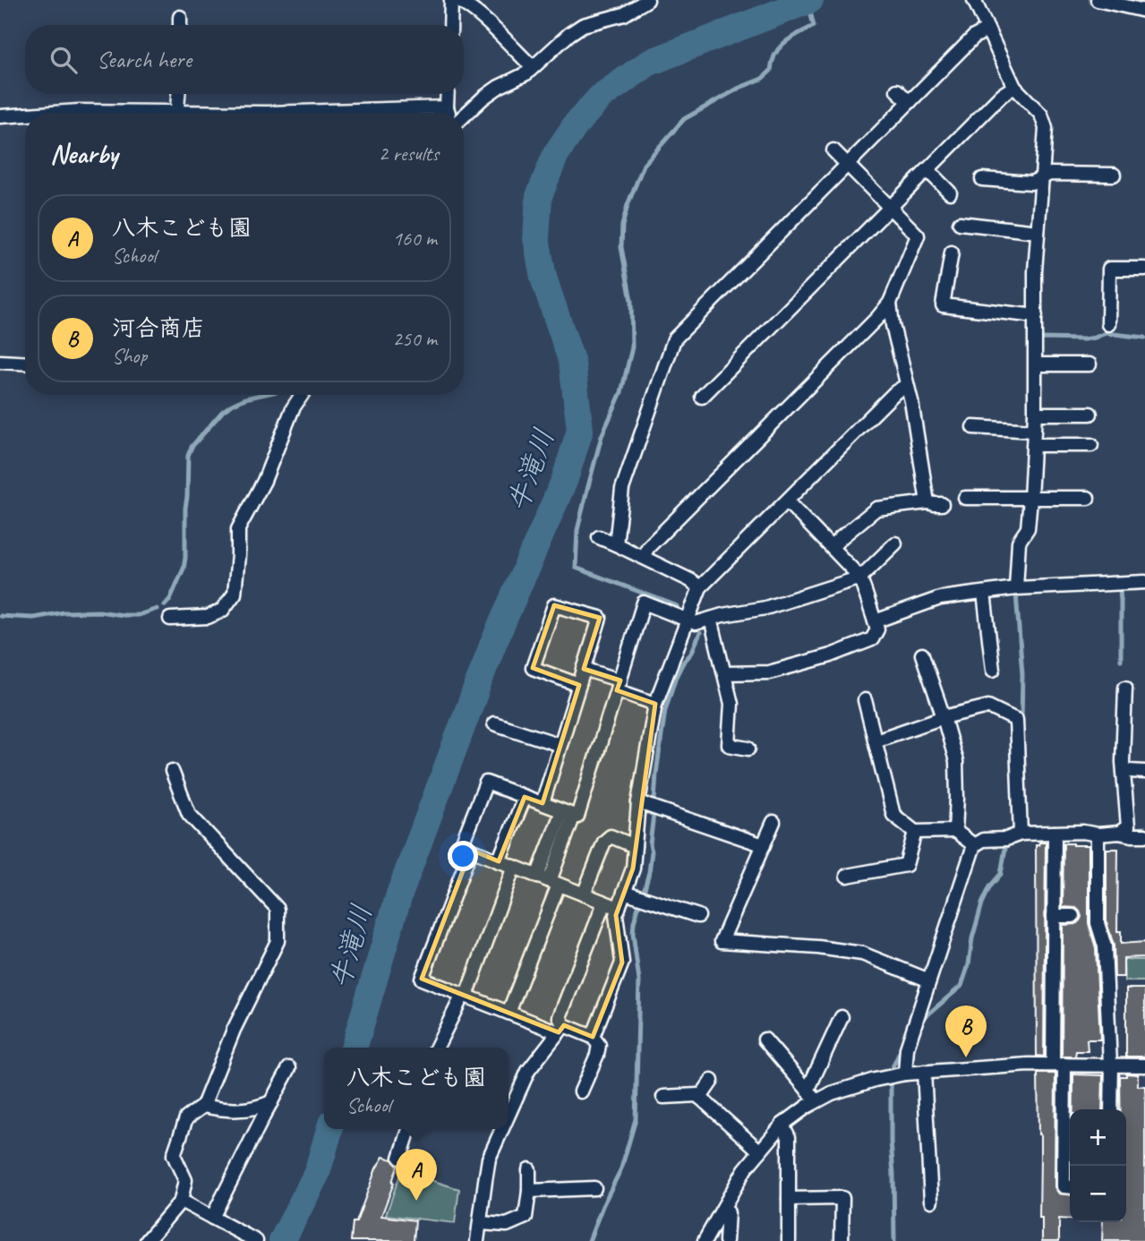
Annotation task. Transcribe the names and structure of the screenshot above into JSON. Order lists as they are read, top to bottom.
{
  "water": ["牛滝川"],
  "page": {
    "search": "Search here",
    "heading": ["Nearby", "2 results"],
    "list": [
      {
        "mark": "A",
        "name": "八木こども園",
        "note": "School",
        "value": "160 m"
      },
      {
        "mark": "B",
        "name": "河合商店",
        "note": "Shop",
        "value": "250 m"
      }
    ],
    "pins": ["B", "A"],
    "popup": ["八木こども園", "School"],
    "map_buttons": ["+", "−"]
  }
}
